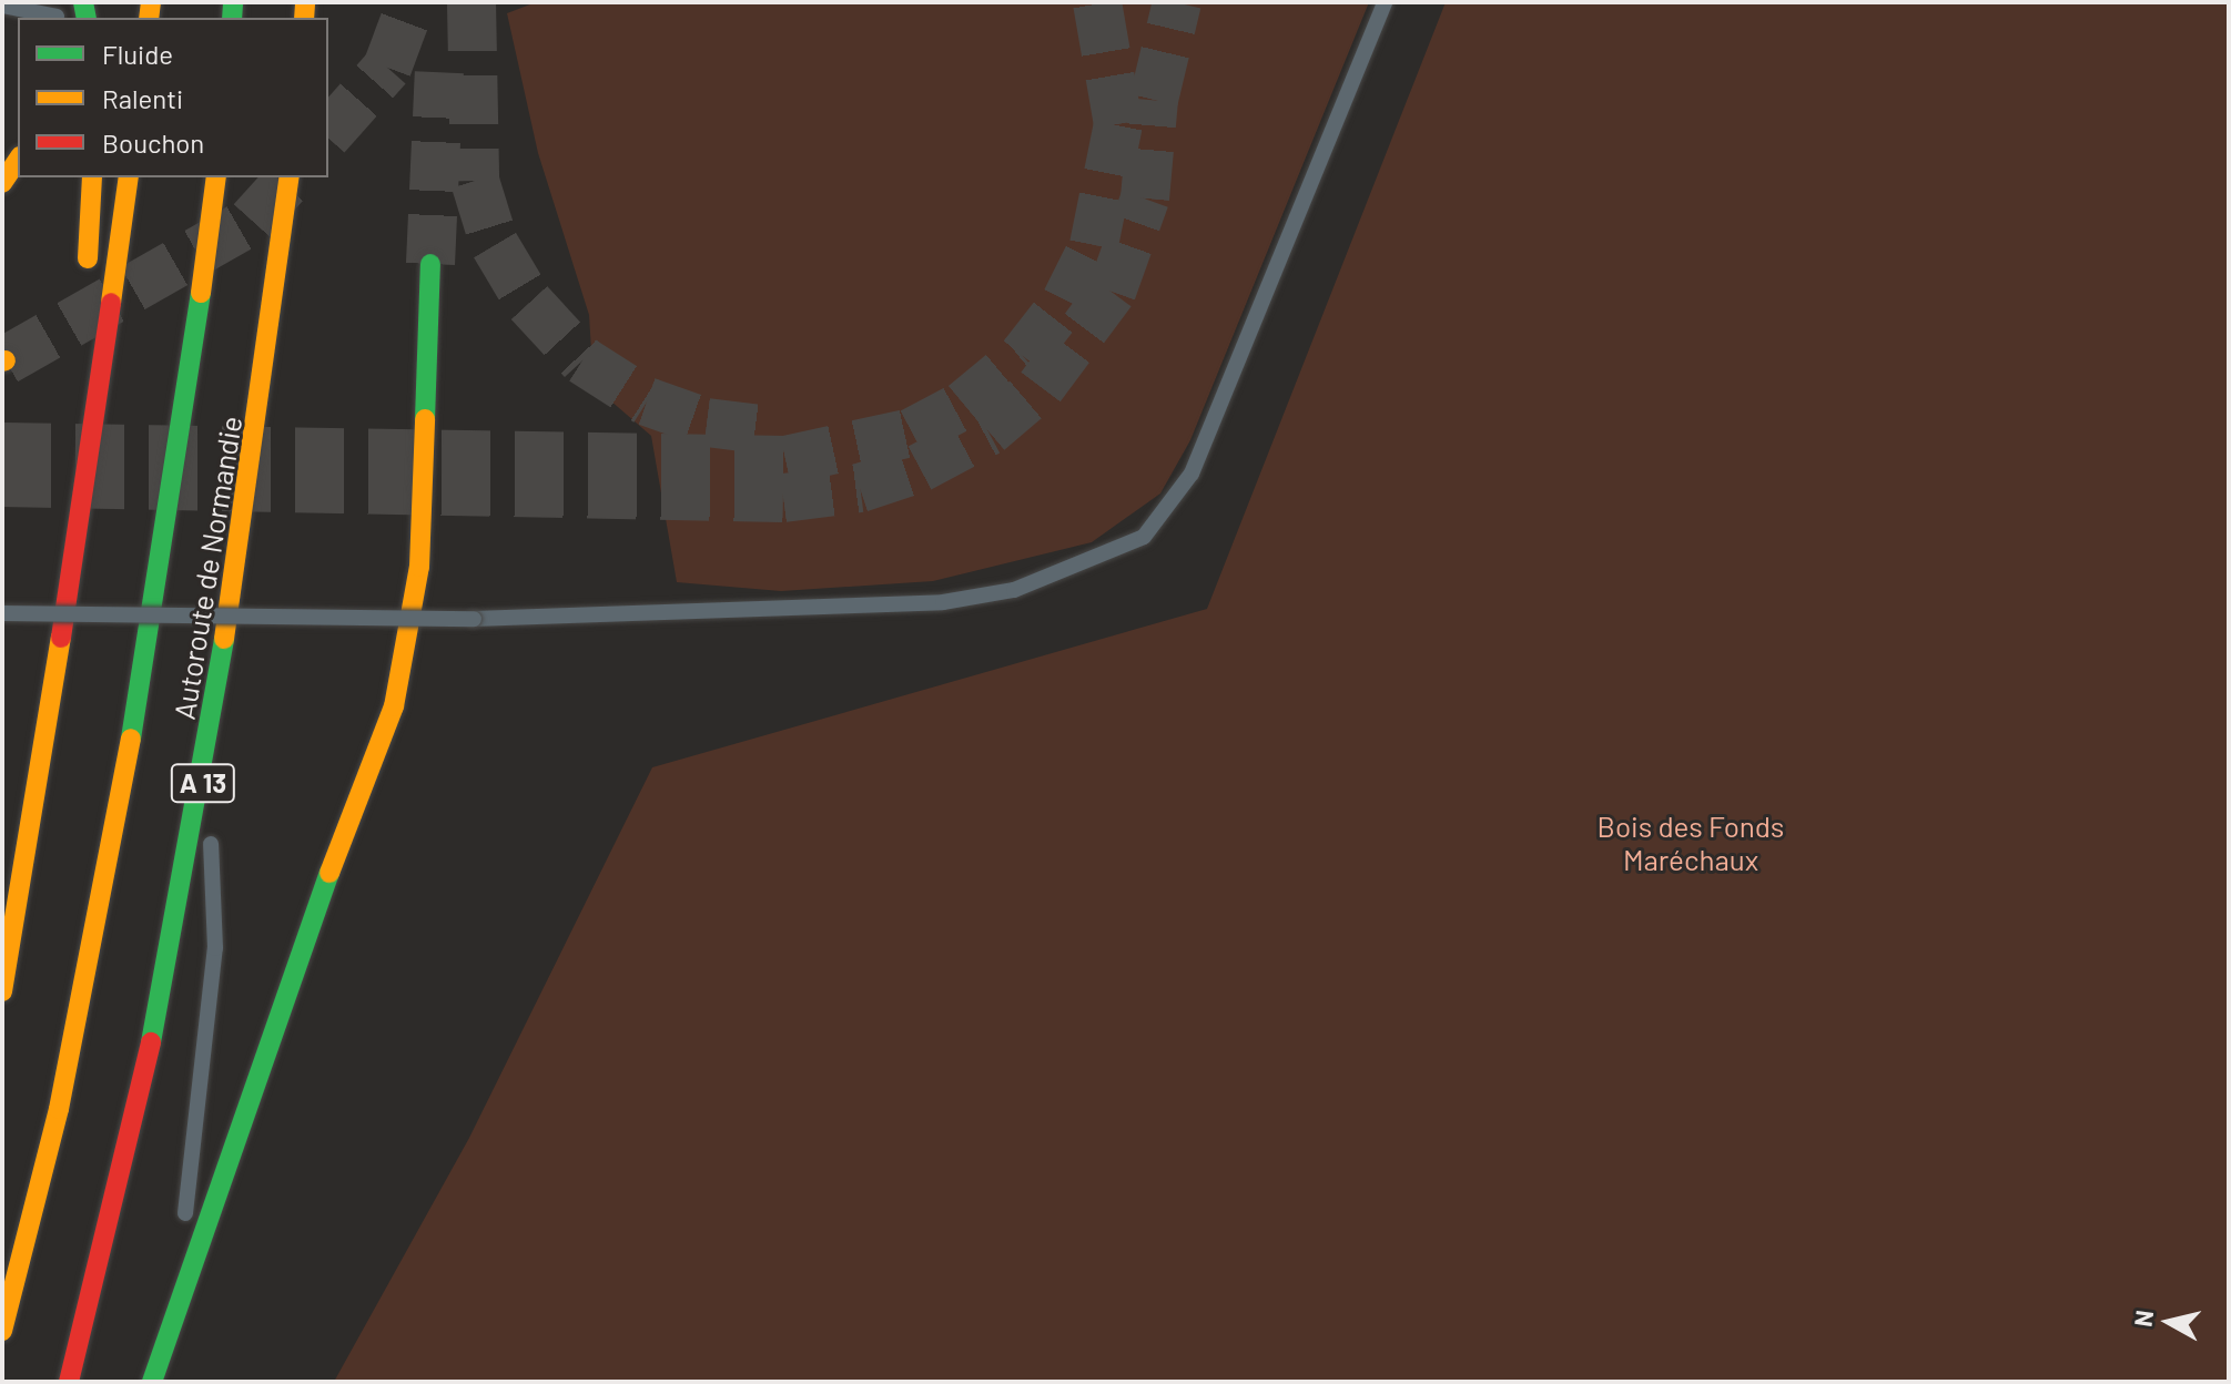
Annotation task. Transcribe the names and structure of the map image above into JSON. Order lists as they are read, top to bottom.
{
  "streets": {
    "highway": ["Autoroute de Normandie", "A 13"]
  },
  "parks": ["Bois des Fonds Maréchaux"],
  "legend": ["Fluide", "Ralenti", "Bouchon"],
  "north": "left"
}
